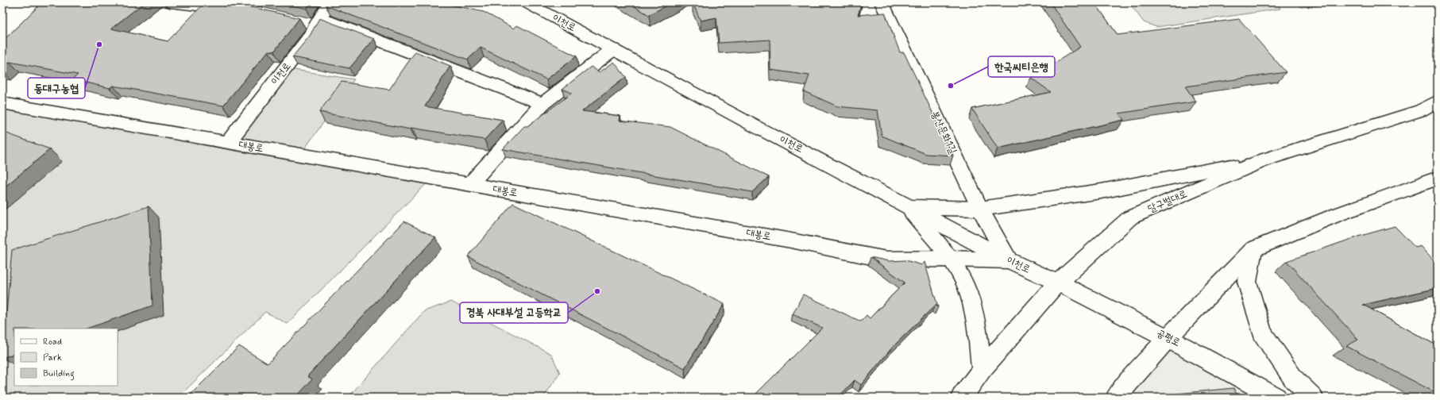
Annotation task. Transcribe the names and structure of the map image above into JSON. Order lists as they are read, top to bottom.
{
  "streets": {
    "main road": [
      "이천로",
      "봉산문화1길",
      "대봉로",
      "달구벌대로",
      "공평로"
    ]
  },
  "crossings": [
    ["이천로", "봉산문화1길"],
    ["이천로", "대봉로"],
    ["이천로", "달구벌대로"],
    ["이천로", "공평로"],
    ["봉산문화1길", "대봉로"],
    ["달구벌대로", "공평로"]
  ],
  "places": ["동대구농협", "한국씨티은행", "경북 사대부설 고등학교"],
  "legend": ["Road", "Park", "Building"]
}
